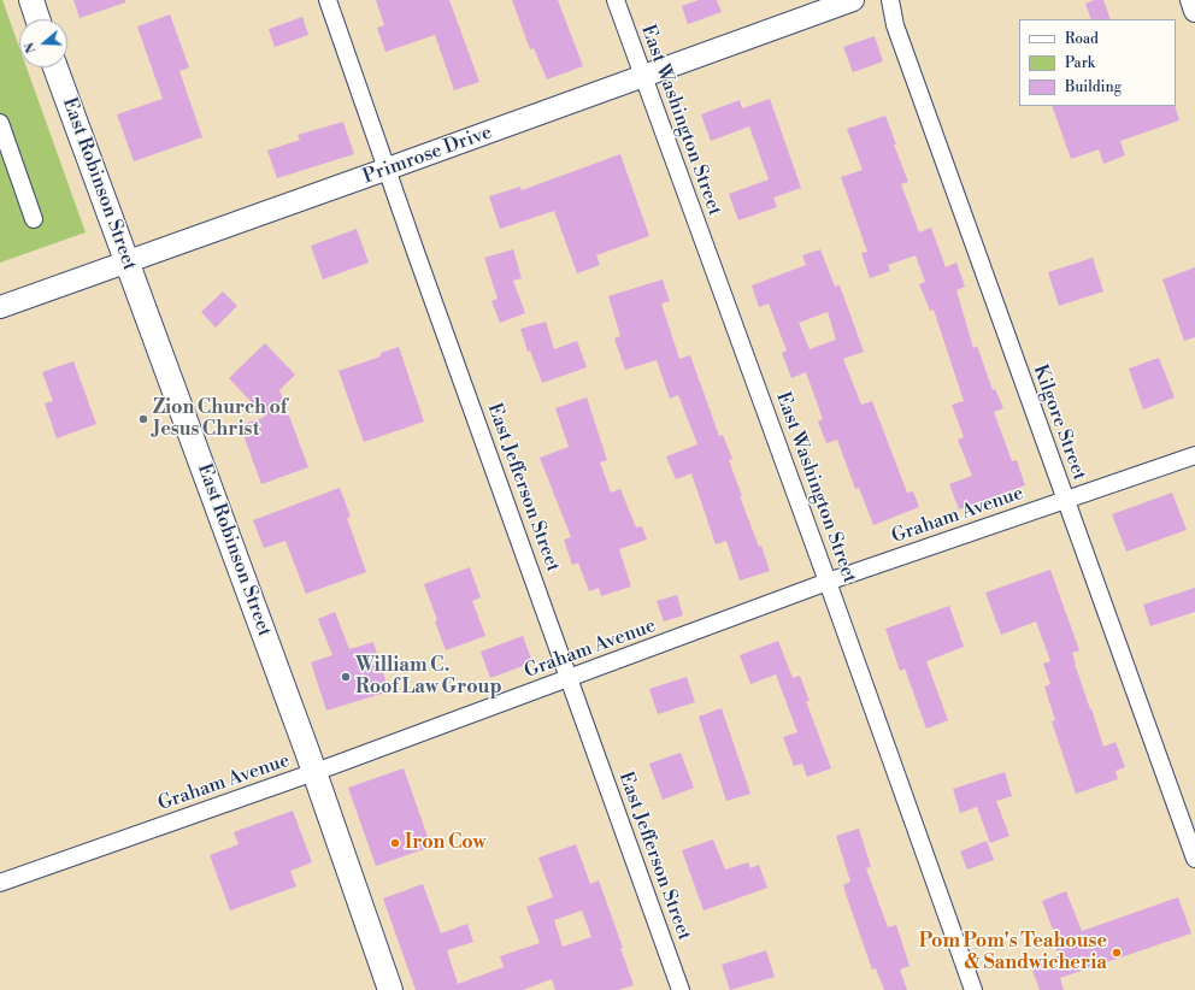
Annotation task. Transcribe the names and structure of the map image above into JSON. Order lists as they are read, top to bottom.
{
  "streets": {
    "main road": ["East Robinson Street"],
    "street": [
      "East Washington Street",
      "Primrose Drive",
      "Kilgore Street",
      "East Jefferson Street",
      "Graham Avenue"
    ]
  },
  "crossings": [
    ["East Washington Street", "Primrose Drive"],
    ["East Washington Street", "Graham Avenue"],
    ["Primrose Drive", "East Robinson Street"],
    ["Primrose Drive", "East Jefferson Street"],
    ["East Robinson Street", "Graham Avenue"],
    ["Kilgore Street", "Graham Avenue"],
    ["East Jefferson Street", "Graham Avenue"]
  ],
  "places": [
    "Zion Church of Jesus Christ",
    "William C. Roof Law Group",
    "Iron Cow",
    "Pom Pom's Teahouse & Sandwicheria"
  ],
  "legend": ["Road", "Park", "Building"],
  "north": "left"
}
